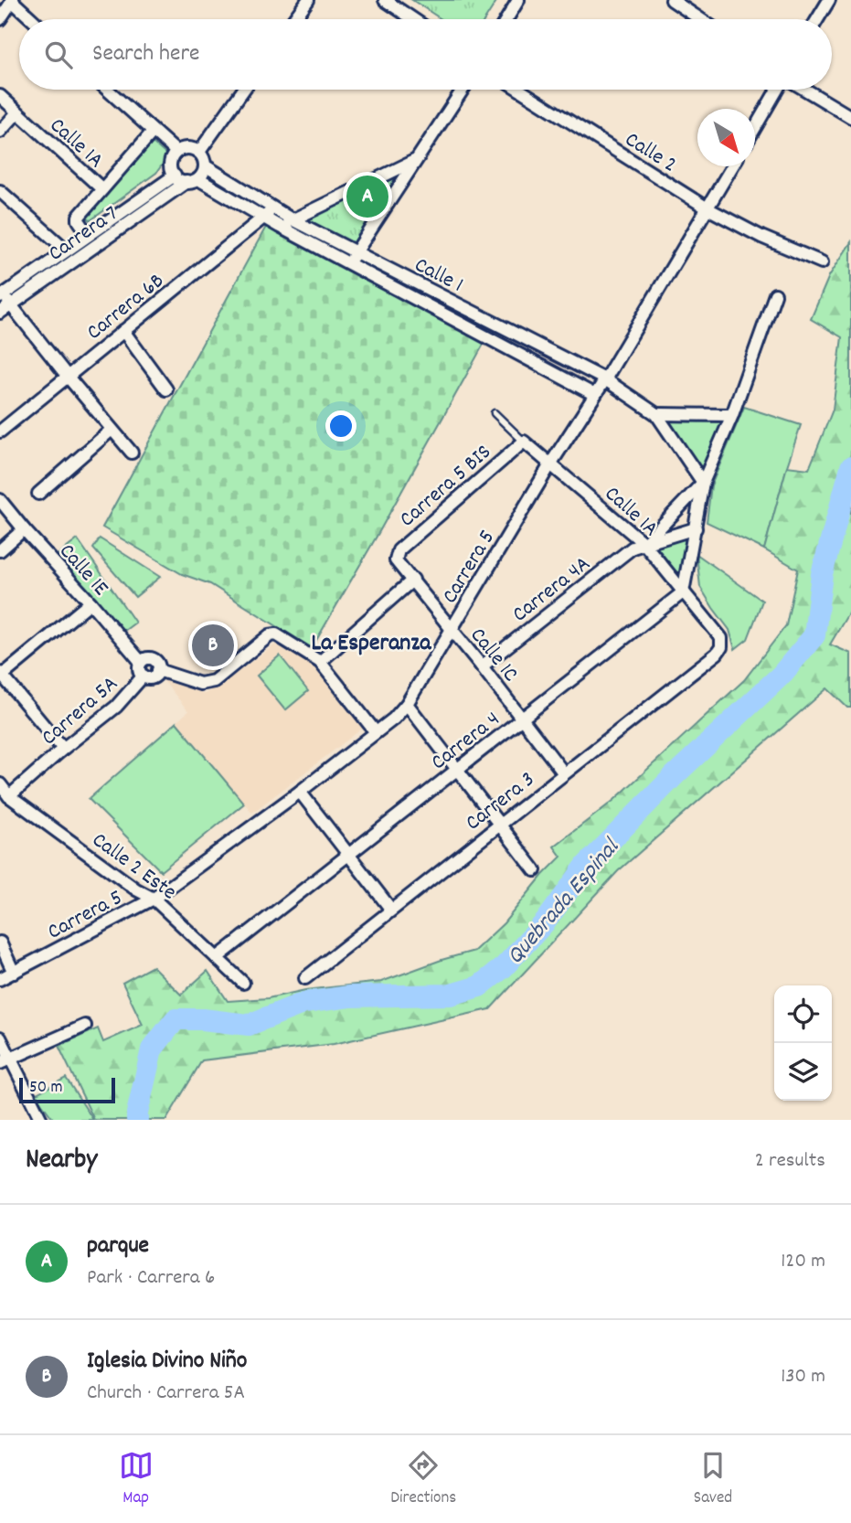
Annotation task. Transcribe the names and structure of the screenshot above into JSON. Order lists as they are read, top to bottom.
{
  "streets": {
    "street": [
      "Calle 1A",
      "Calle 2",
      "Carrera 7",
      "Calle 1",
      "Carrera 6B",
      "Carrera 5 BIS",
      "Carrera 5",
      "Calle 1E",
      "Carrera 4A",
      "Calle 1C",
      "Carrera 5A",
      "Carrera 4",
      "Carrera 3",
      "Calle 2 Este"
    ]
  },
  "crossings": [
    ["Calle 1A", "Carrera 5 BIS"],
    ["Calle 1A", "Carrera 5"],
    ["Calle 1A", "Carrera 4A"],
    ["Calle 1A", "Carrera 4"],
    ["Calle 1A", "Carrera 3"],
    ["Calle 2", "Carrera 5"],
    ["Carrera 7", "Calle 1"],
    ["Calle 1", "Carrera 6B"],
    ["Calle 1", "Carrera 5"],
    ["Calle 1", "Carrera 4A"],
    ["Carrera 5 BIS", "Calle 1C"],
    ["Carrera 5", "Calle 1C"],
    ["Carrera 5", "Calle 2 Este"],
    ["Calle 1E", "Carrera 5A"],
    ["Carrera 4A", "Calle 1C"],
    ["Calle 1C", "Carrera 4"],
    ["Calle 1C", "Carrera 3"],
    ["Carrera 5A", "Calle 2 Este"],
    ["Carrera 4", "Calle 2 Este"]
  ],
  "districts": ["La Esperanza"],
  "water": ["Quebrada Espinal"],
  "scale_bar": "50 m",
  "north": "bottom right",
  "page": {
    "search": "Search here",
    "pins": ["A", "B"],
    "scale": "50 m",
    "heading": ["Nearby", "2 results"],
    "list": [
      {
        "mark": "A",
        "name": "parque",
        "note": "Park · Carrera 6",
        "value": "120 m"
      },
      {
        "mark": "B",
        "name": "Iglesia Divino Niño",
        "note": "Church · Carrera 5A",
        "value": "130 m"
      }
    ],
    "nav": ["Map", "Directions", "Saved"]
  }
}
